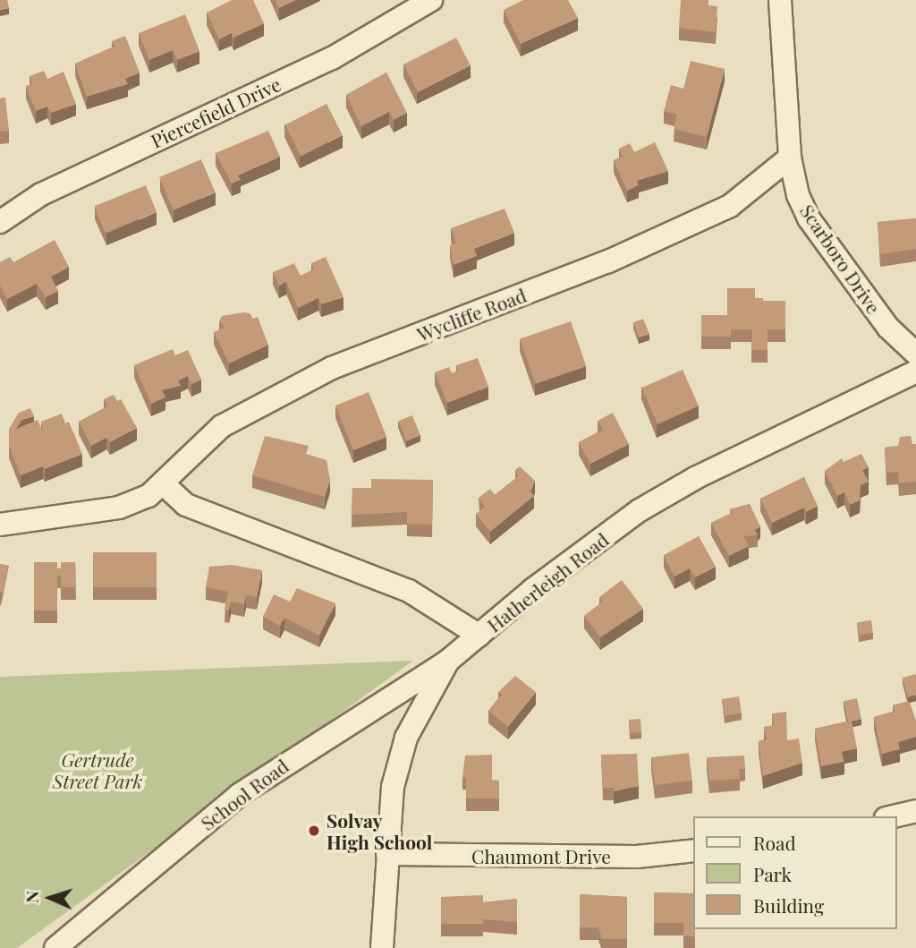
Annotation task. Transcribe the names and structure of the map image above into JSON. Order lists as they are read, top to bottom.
{
  "streets": {
    "street": [
      "Piercefield Drive",
      "Scarboro Drive",
      "Wycliffe Road",
      "Hatherleigh Road",
      "School Road",
      "Chaumont Drive"
    ]
  },
  "crossings": [
    ["Scarboro Drive", "Wycliffe Road"],
    ["Hatherleigh Road", "School Road"],
    ["Hatherleigh Road", "Chaumont Drive"]
  ],
  "parks": ["Gertrude Street Park"],
  "places": ["Solvay High School"],
  "legend": ["Road", "Park", "Building"],
  "north": "left"
}
